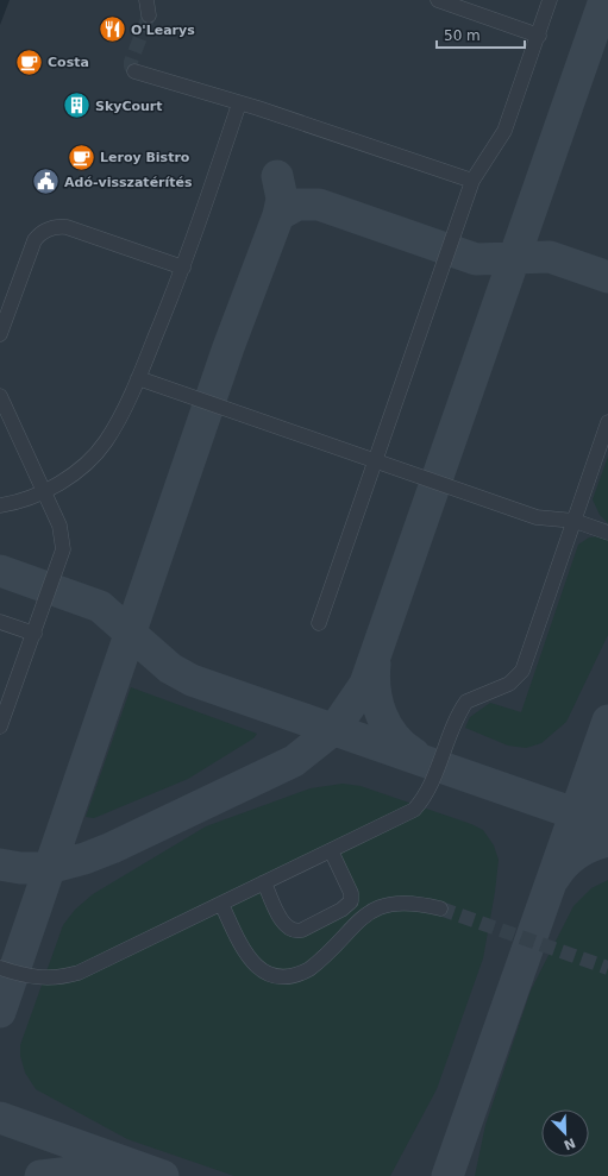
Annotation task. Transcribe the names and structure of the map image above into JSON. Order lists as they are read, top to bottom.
{
  "places": {
    "restaurant": ["O'Learys"],
    "cafe": ["Costa", "Leroy Bistro"],
    "building": ["SkyCourt"],
    "public building": ["Adó-visszatérítés"]
  },
  "scale_bar": "50 m",
  "north": "bottom right"
}
